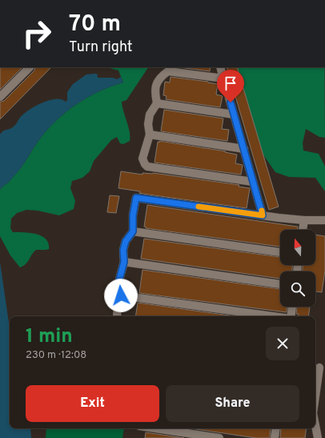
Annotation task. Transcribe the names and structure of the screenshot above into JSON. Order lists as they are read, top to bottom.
{
  "north": "top",
  "page": {
    "turn": ["70 m", "Turn right"],
    "heading": ["1 min", "230 m · 12:08"],
    "buttons": ["Exit", "Share"]
  }
}
